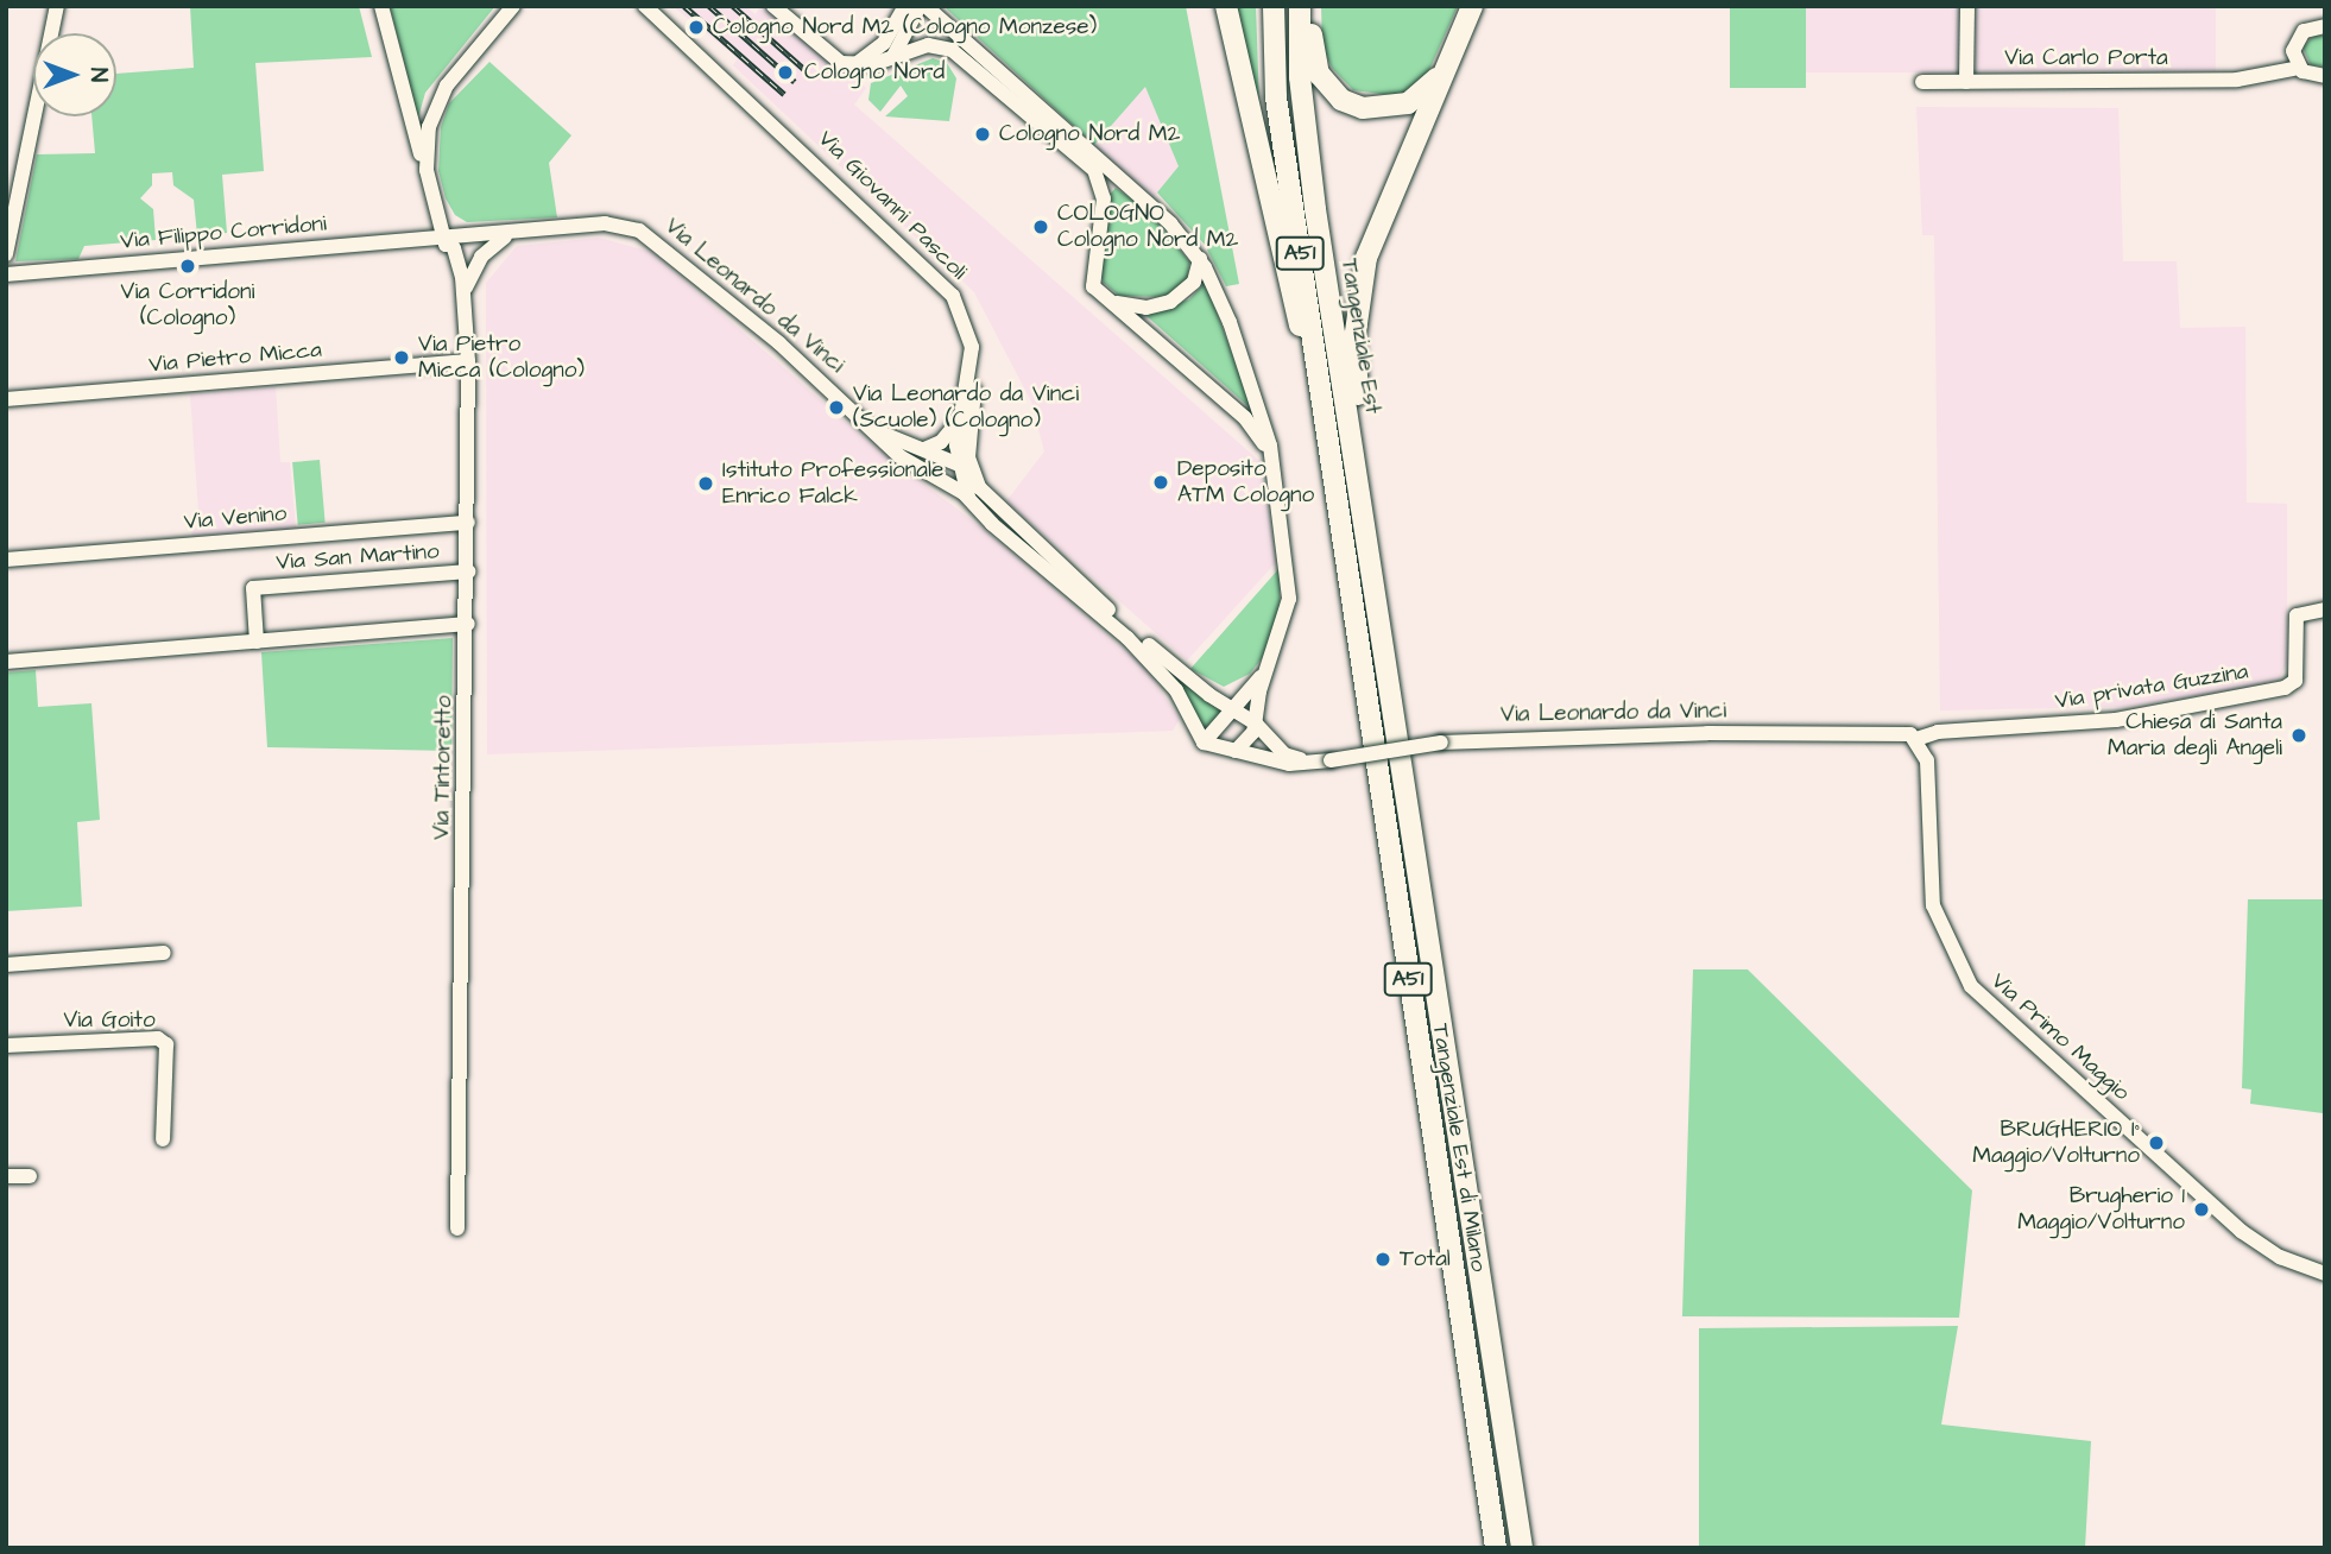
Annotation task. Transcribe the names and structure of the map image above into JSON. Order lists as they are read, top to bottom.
{
  "streets": {
    "highway": ["A51", "Tangenziale Est", "Tangenziale Est di Milano"],
    "street": [
      "Via Carlo Porta",
      "Via Giovanni Pascoli",
      "Via Filippo Corridoni",
      "Via Leonardo da Vinci",
      "Via Pietro Micca",
      "Via Venino",
      "Via San Martino",
      "Via privata Guzzina",
      "Via Tintoretto",
      "Via Goito",
      "Via Primo Maggio"
    ]
  },
  "crossings": [
    ["Via Giovanni Pascoli", "Via Leonardo da Vinci"],
    ["Via Filippo Corridoni", "Via Leonardo da Vinci"],
    ["Via Filippo Corridoni", "Via Tintoretto"],
    ["Via Leonardo da Vinci", "Via privata Guzzina"],
    ["Via Leonardo da Vinci", "Via Tintoretto"],
    ["Via Leonardo da Vinci", "Via Primo Maggio"],
    ["Tangenziale Est", "Tangenziale Est di Milano"],
    ["Via Pietro Micca", "Via Tintoretto"],
    ["Via Venino", "Via Tintoretto"],
    ["Via San Martino", "Via Tintoretto"],
    ["Via privata Guzzina", "Via Primo Maggio"]
  ],
  "places": [
    "Cologno Nord M2 (Cologno Monzese)",
    "Cologno Nord",
    "Cologno Nord M2",
    "COLOGNO Cologno Nord M2",
    "Via Corridoni (Cologno)",
    "Via Pietro Micca (Cologno)",
    "Via Leonardo da Vinci (Scuole) (Cologno)",
    "Deposito ATM Cologno",
    "Istituto Professionale Enrico Falck",
    "Chiesa di Santa Maria degli Angeli",
    "BRUGHERIO I° Maggio/Volturno",
    "Brugherio 1 Maggio/Volturno",
    "Total"
  ],
  "north": "right"
}
